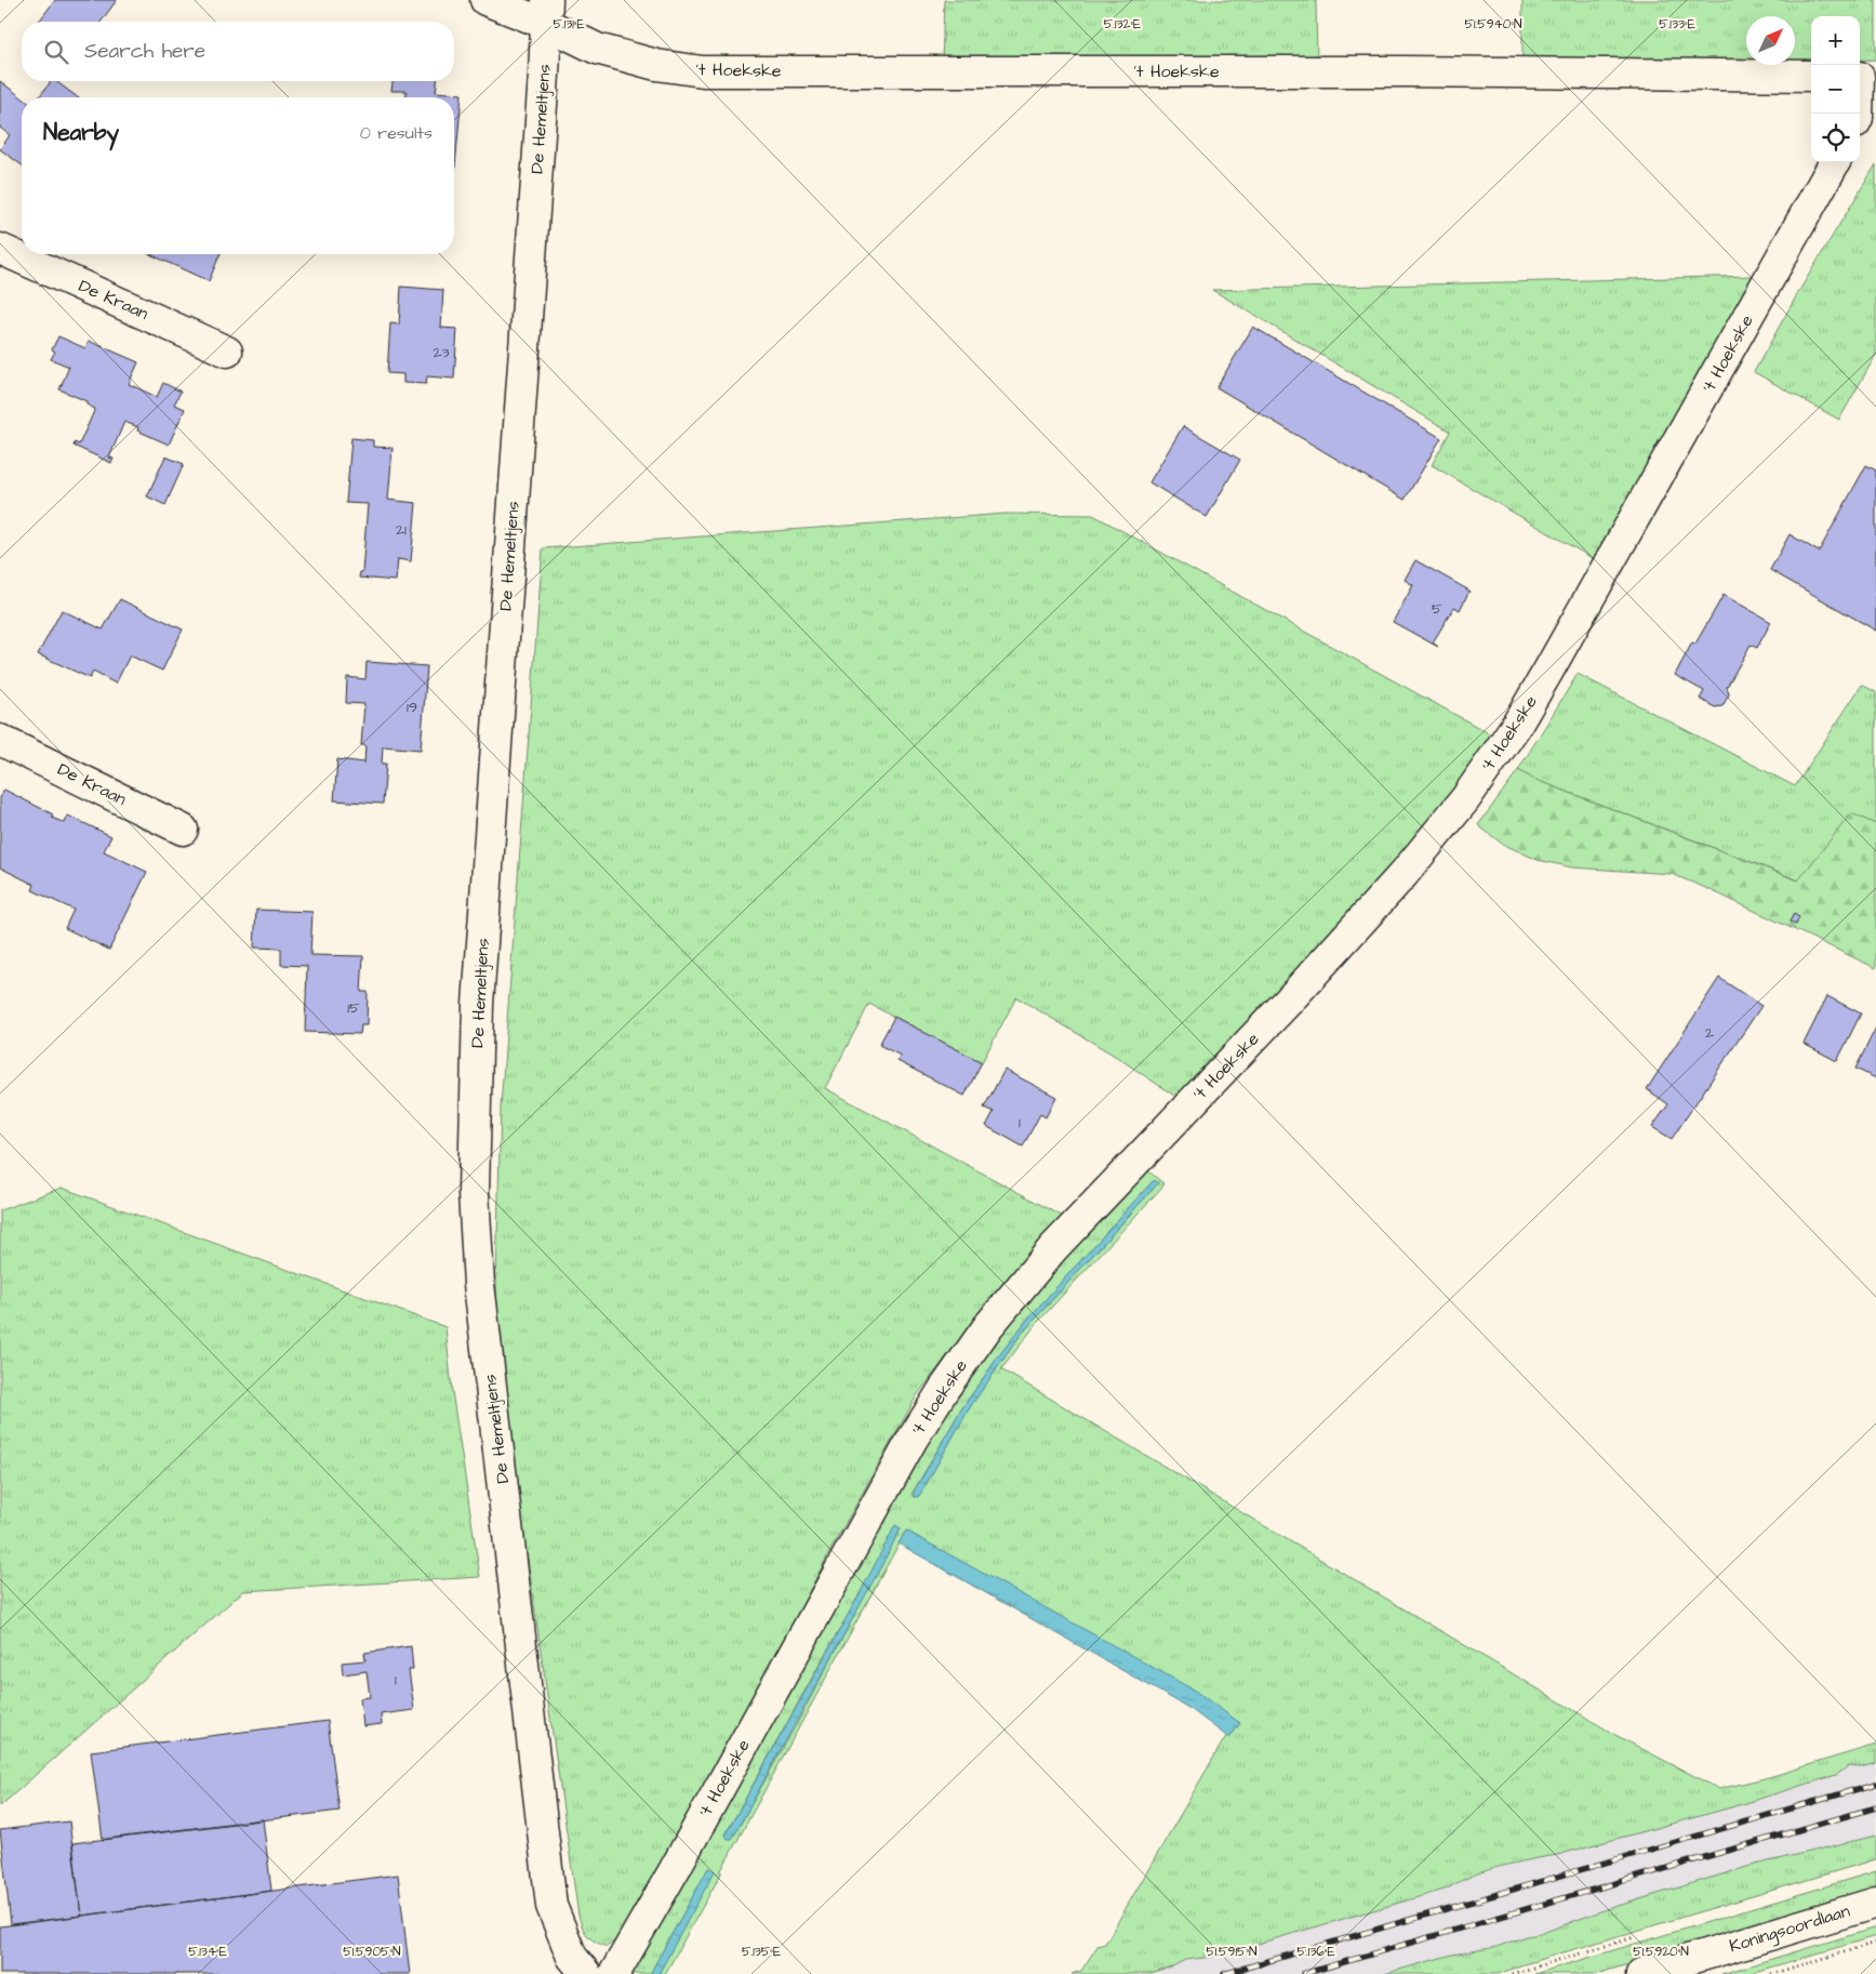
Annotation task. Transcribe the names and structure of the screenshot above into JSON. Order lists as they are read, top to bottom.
{
  "streets": {
    "street": [
      "'t Hoekske",
      "De Hemeltjens",
      "De Kraan",
      "Koningsoordlaan"
    ]
  },
  "crossings": [
    ["'t Hoekske", "De Hemeltjens"]
  ],
  "house_numbers": [
    "23",
    "21",
    "5",
    "19",
    "15",
    "2",
    "1",
    "1"
  ],
  "north": "top right",
  "page": {
    "map_buttons": ["+", "−"],
    "search": "Search here",
    "heading": ["Nearby", "0 results"]
  },
  "coordinates": [
    "5.131°E",
    "5.132°E",
    "5.133°E",
    "51.5940°N",
    "51.5905°N",
    "51.5915°N",
    "51.5920°N",
    "5.134°E",
    "5.135°E",
    "5.136°E"
  ]
}
